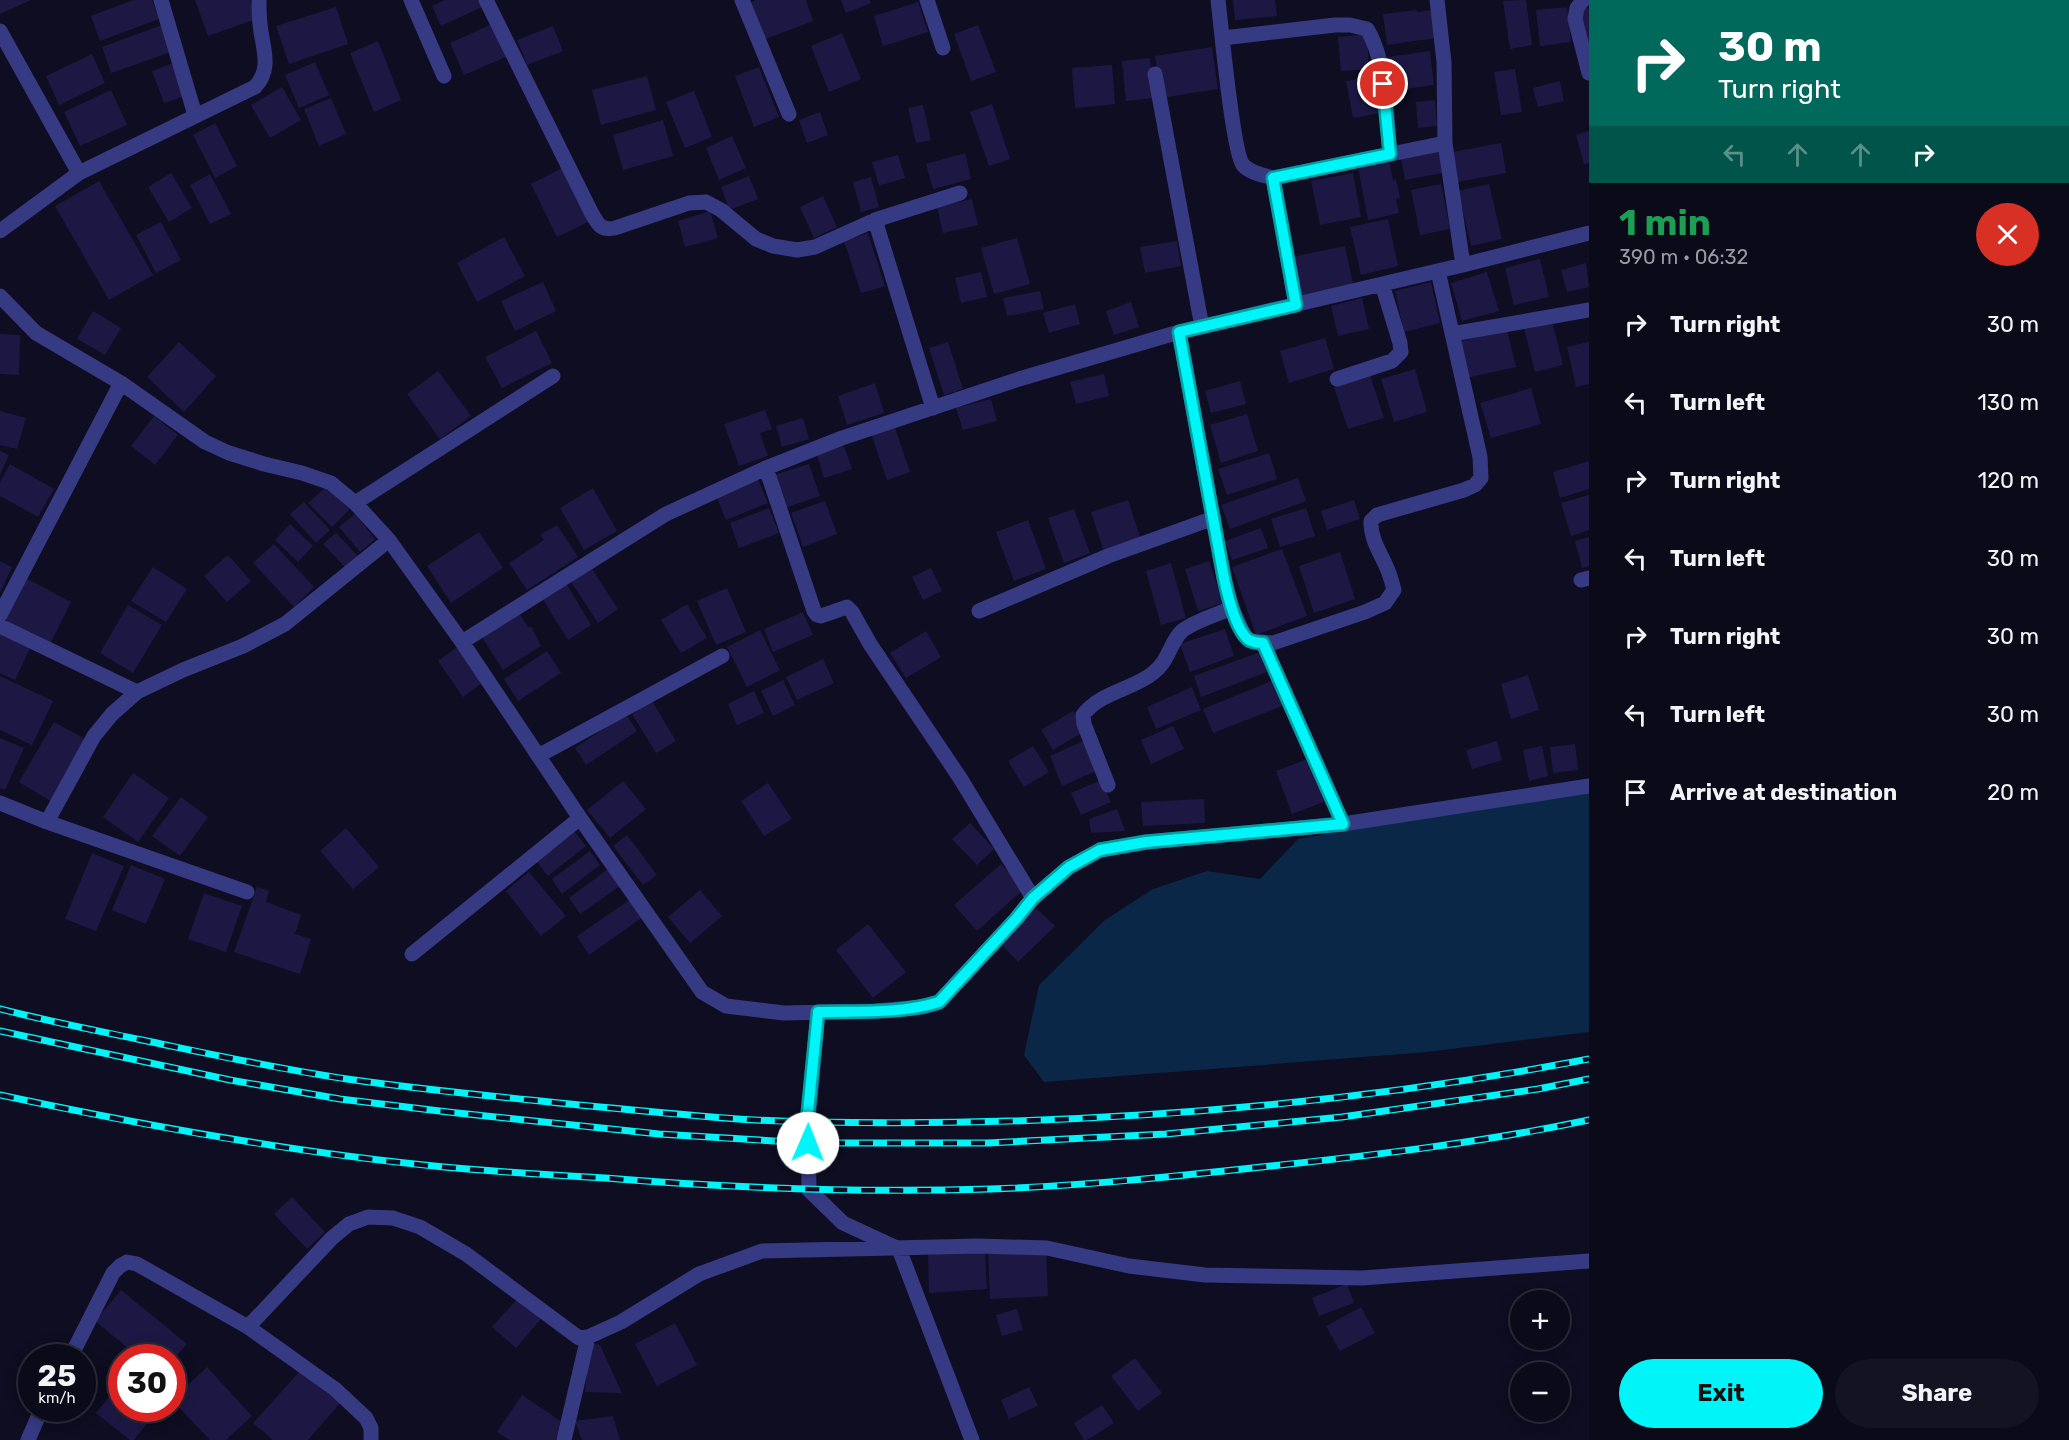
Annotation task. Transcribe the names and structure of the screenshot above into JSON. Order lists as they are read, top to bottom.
{
  "page": {
    "turn": ["30 m", "Turn right"],
    "heading": ["1 min", "390 m · 06:32"],
    "list": [
      {
        "name": "Turn right",
        "value": "30 m"
      },
      {
        "name": "Turn left",
        "value": "130 m"
      },
      {
        "name": "Turn right",
        "value": "120 m"
      },
      {
        "name": "Turn left",
        "value": "30 m"
      },
      {
        "name": "Turn right",
        "value": "30 m"
      },
      {
        "name": "Turn left",
        "value": "30 m"
      },
      {
        "name": "Arrive at destination",
        "value": "20 m"
      }
    ],
    "map_buttons": ["+", "−"],
    "speed": "25 km/h",
    "limit": "30",
    "buttons": ["Exit", "Share"]
  }
}
